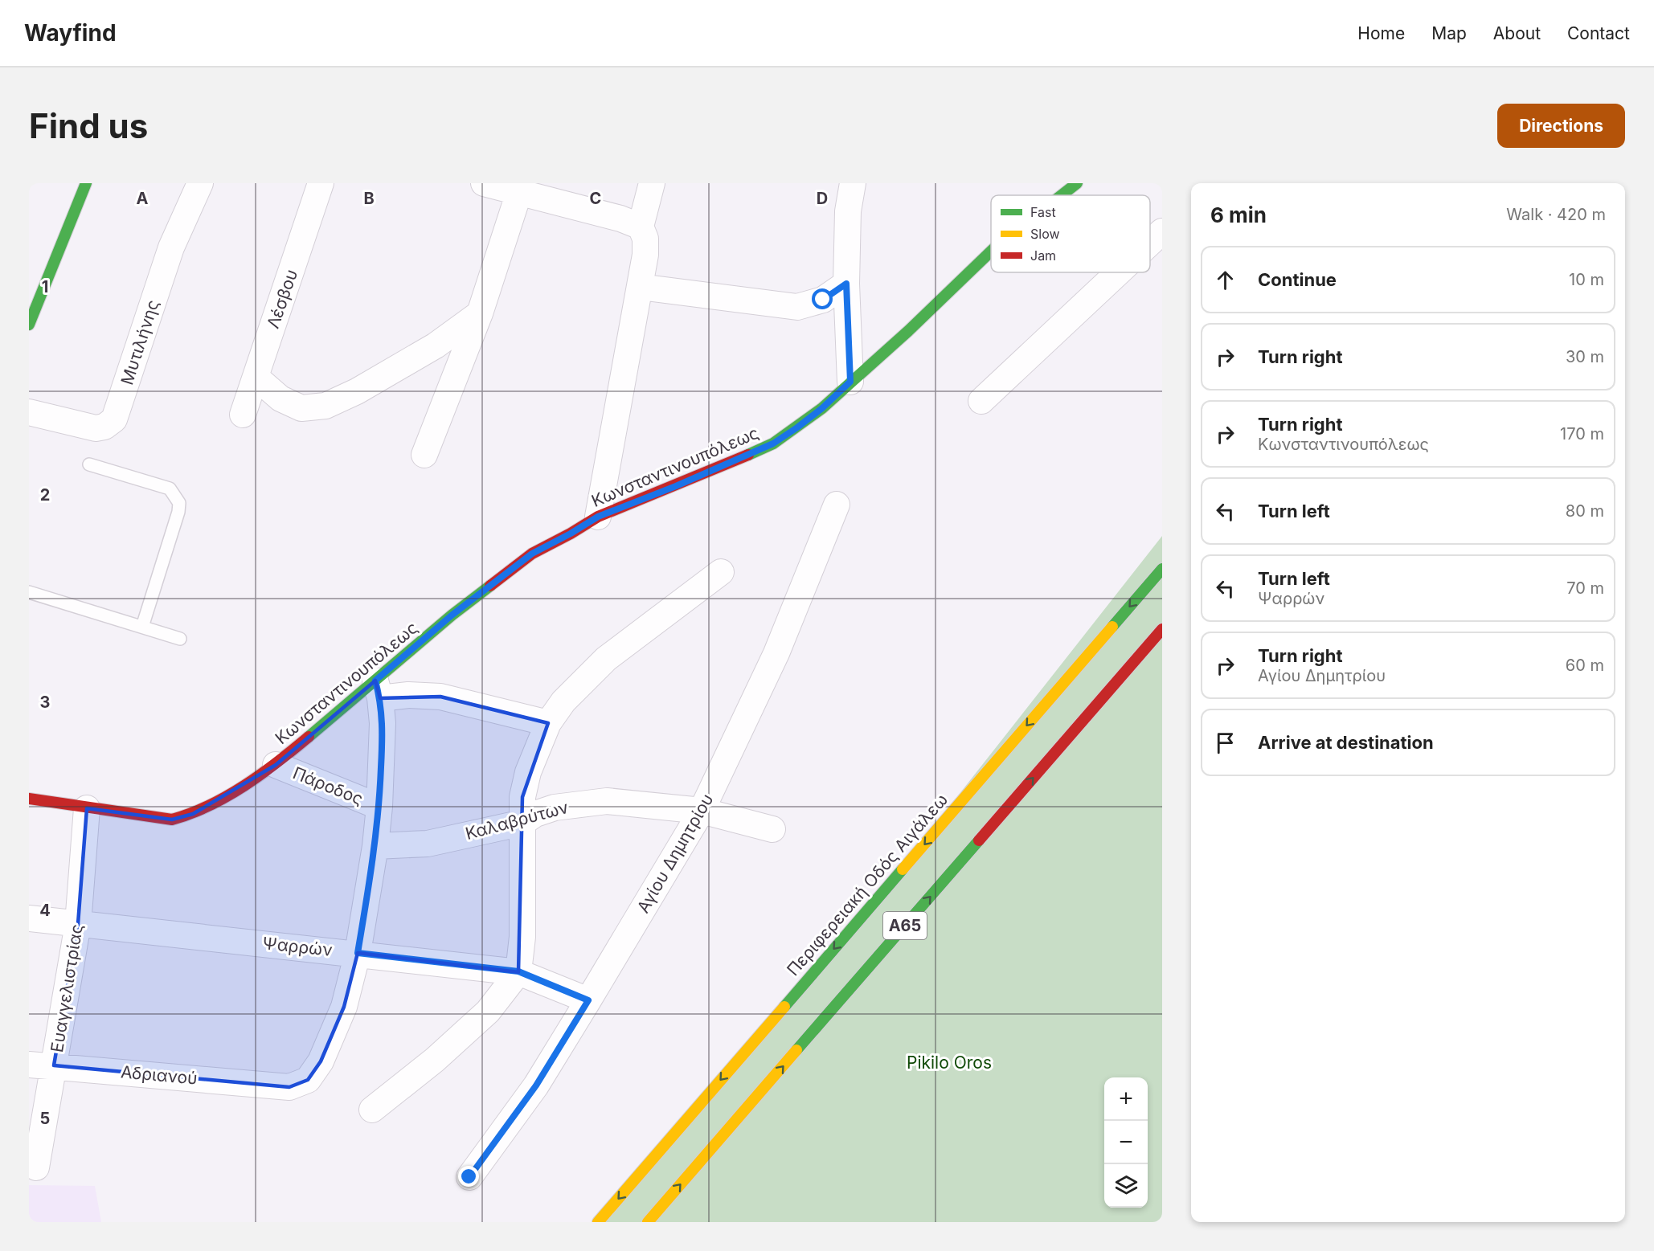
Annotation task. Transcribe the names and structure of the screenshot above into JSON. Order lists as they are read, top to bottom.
{
  "streets": {
    "main road": ["Κωνσταντινουπόλεως", "Περιφερειακή Οδός Αιγάλεω", "Α65"],
    "street": [
      "Λέσβου",
      "Μυτιλήνης",
      "Πάροδος",
      "Καλαβρύτων",
      "Αγίου Δημητρίου",
      "Ψαρρών",
      "Ευαγγελιστρίας",
      "Αδριανού"
    ]
  },
  "crossings": [
    ["Κωνσταντινουπόλεως", "Πάροδος"],
    ["Κωνσταντινουπόλεως", "Ευαγγελιστρίας"],
    ["Καλαβρύτων", "Αγίου Δημητρίου"],
    ["Αγίου Δημητρίου", "Ψαρρών"],
    ["Ψαρρών", "Ευαγγελιστρίας"],
    ["Ψαρρών", "Αδριανού"],
    ["Ευαγγελιστρίας", "Αδριανού"]
  ],
  "parks": ["Pikilo Oros"],
  "legend": ["Fast", "Slow", "Jam"],
  "page": {
    "header": "Wayfind",
    "nav": [
      "Home",
      "Map",
      "About",
      "Contact"
    ],
    "buttons": "Directions",
    "title": "Find us",
    "heading": ["6 min", "Walk · 420 m"],
    "list": [
      ["Continue", "10 m"],
      ["Turn right", "30 m"],
      ["Turn right", "Κωνσταντινουπόλεως", "170 m"],
      ["Turn left", "80 m"],
      ["Turn left", "Ψαρρών", "70 m"],
      ["Turn right", "Αγίου Δημητρίου", "60 m"],
      "Arrive at destination"
    ],
    "map_buttons": ["+", "−"]
  },
  "grid": {
    "columns": [
      "A",
      "B",
      "C",
      "D"
    ],
    "rows": [
      "1",
      "2",
      "3",
      "4",
      "5"
    ]
  }
}
